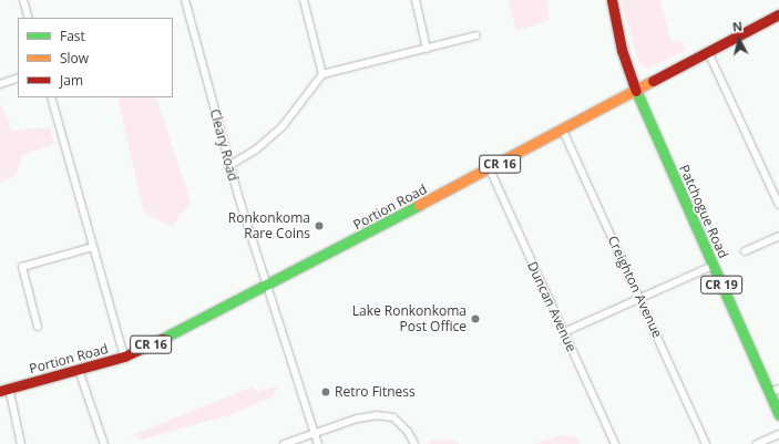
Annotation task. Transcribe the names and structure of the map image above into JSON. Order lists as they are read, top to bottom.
{
  "streets": {
    "main road": [
      "CR 16",
      "Portion Road",
      "Patchogue Road",
      "CR 19"
    ],
    "street": ["Cleary Road", "Creighton Avenue", "Duncan Avenue"]
  },
  "crossings": [
    ["Cleary Road", "Portion Road"],
    ["Portion Road", "Patchogue Road"],
    ["Portion Road", "Creighton Avenue"],
    ["Portion Road", "Duncan Avenue"]
  ],
  "places": ["Ronkonkoma Rare Coins", "Lake Ronkonkoma Post Office", "Retro Fitness"],
  "legend": ["Fast", "Slow", "Jam"],
  "north": "top"
}
